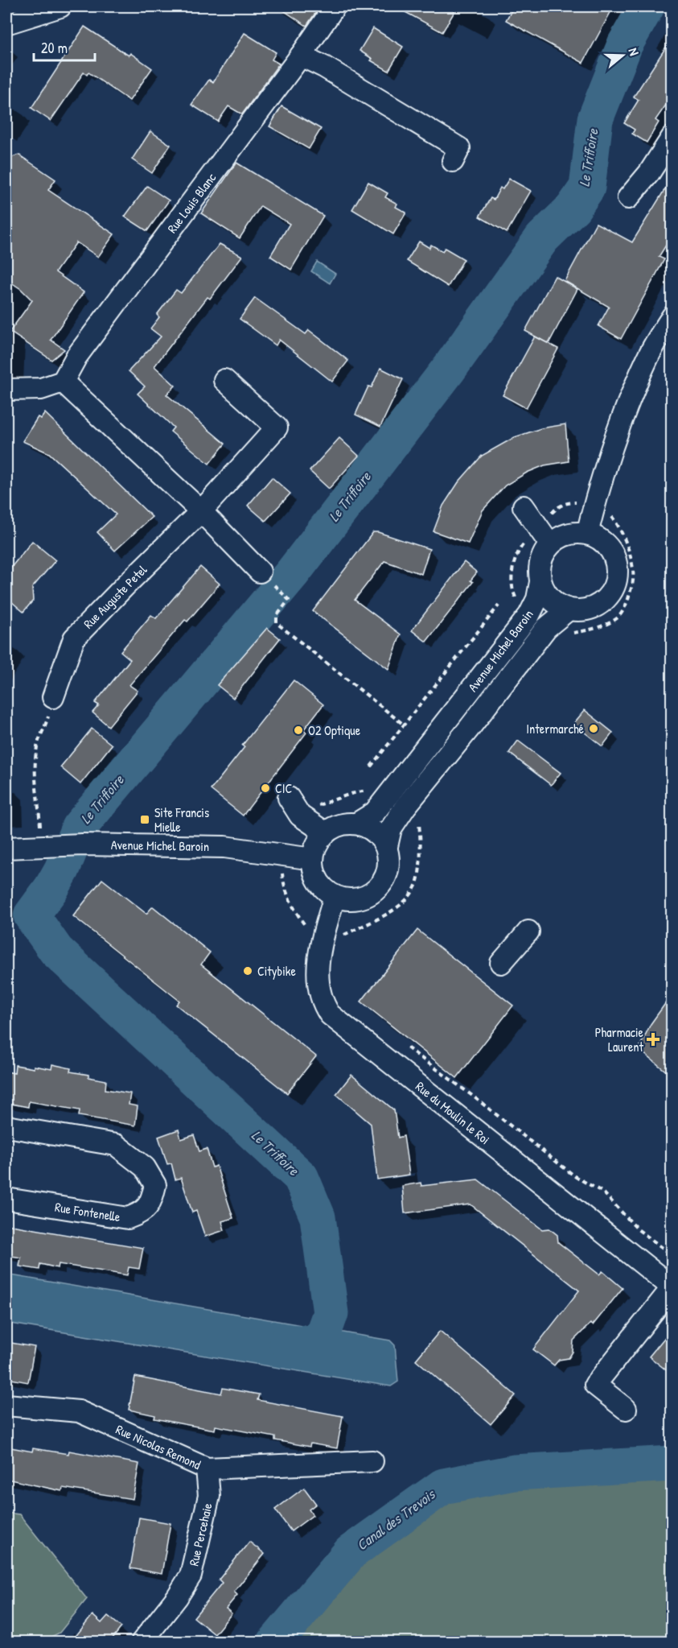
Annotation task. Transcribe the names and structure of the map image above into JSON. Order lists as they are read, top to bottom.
{
  "streets": {
    "street": [
      "Rue Louis Blanc",
      "Rue Auguste Petel",
      "Avenue Michel Baroin",
      "Rue du Moulin le Roi",
      "Rue Fontenelle",
      "Rue Nicolas Remond",
      "Rue Percehaie"
    ]
  },
  "crossings": [
    ["Avenue Michel Baroin", "Rue du Moulin le Roi"],
    ["Rue Nicolas Remond", "Rue Percehaie"]
  ],
  "water": ["Le Triffoire", "Canal des Trevois"],
  "places": {
    "other": [
      "Intermarché",
      "O2 Optique",
      "CIC",
      "Citybike"
    ],
    "transit": ["Site Francis Mielle"],
    "health": ["Pharmacie Laurent"]
  },
  "scale_bar": "20 m",
  "north": "right"
}
